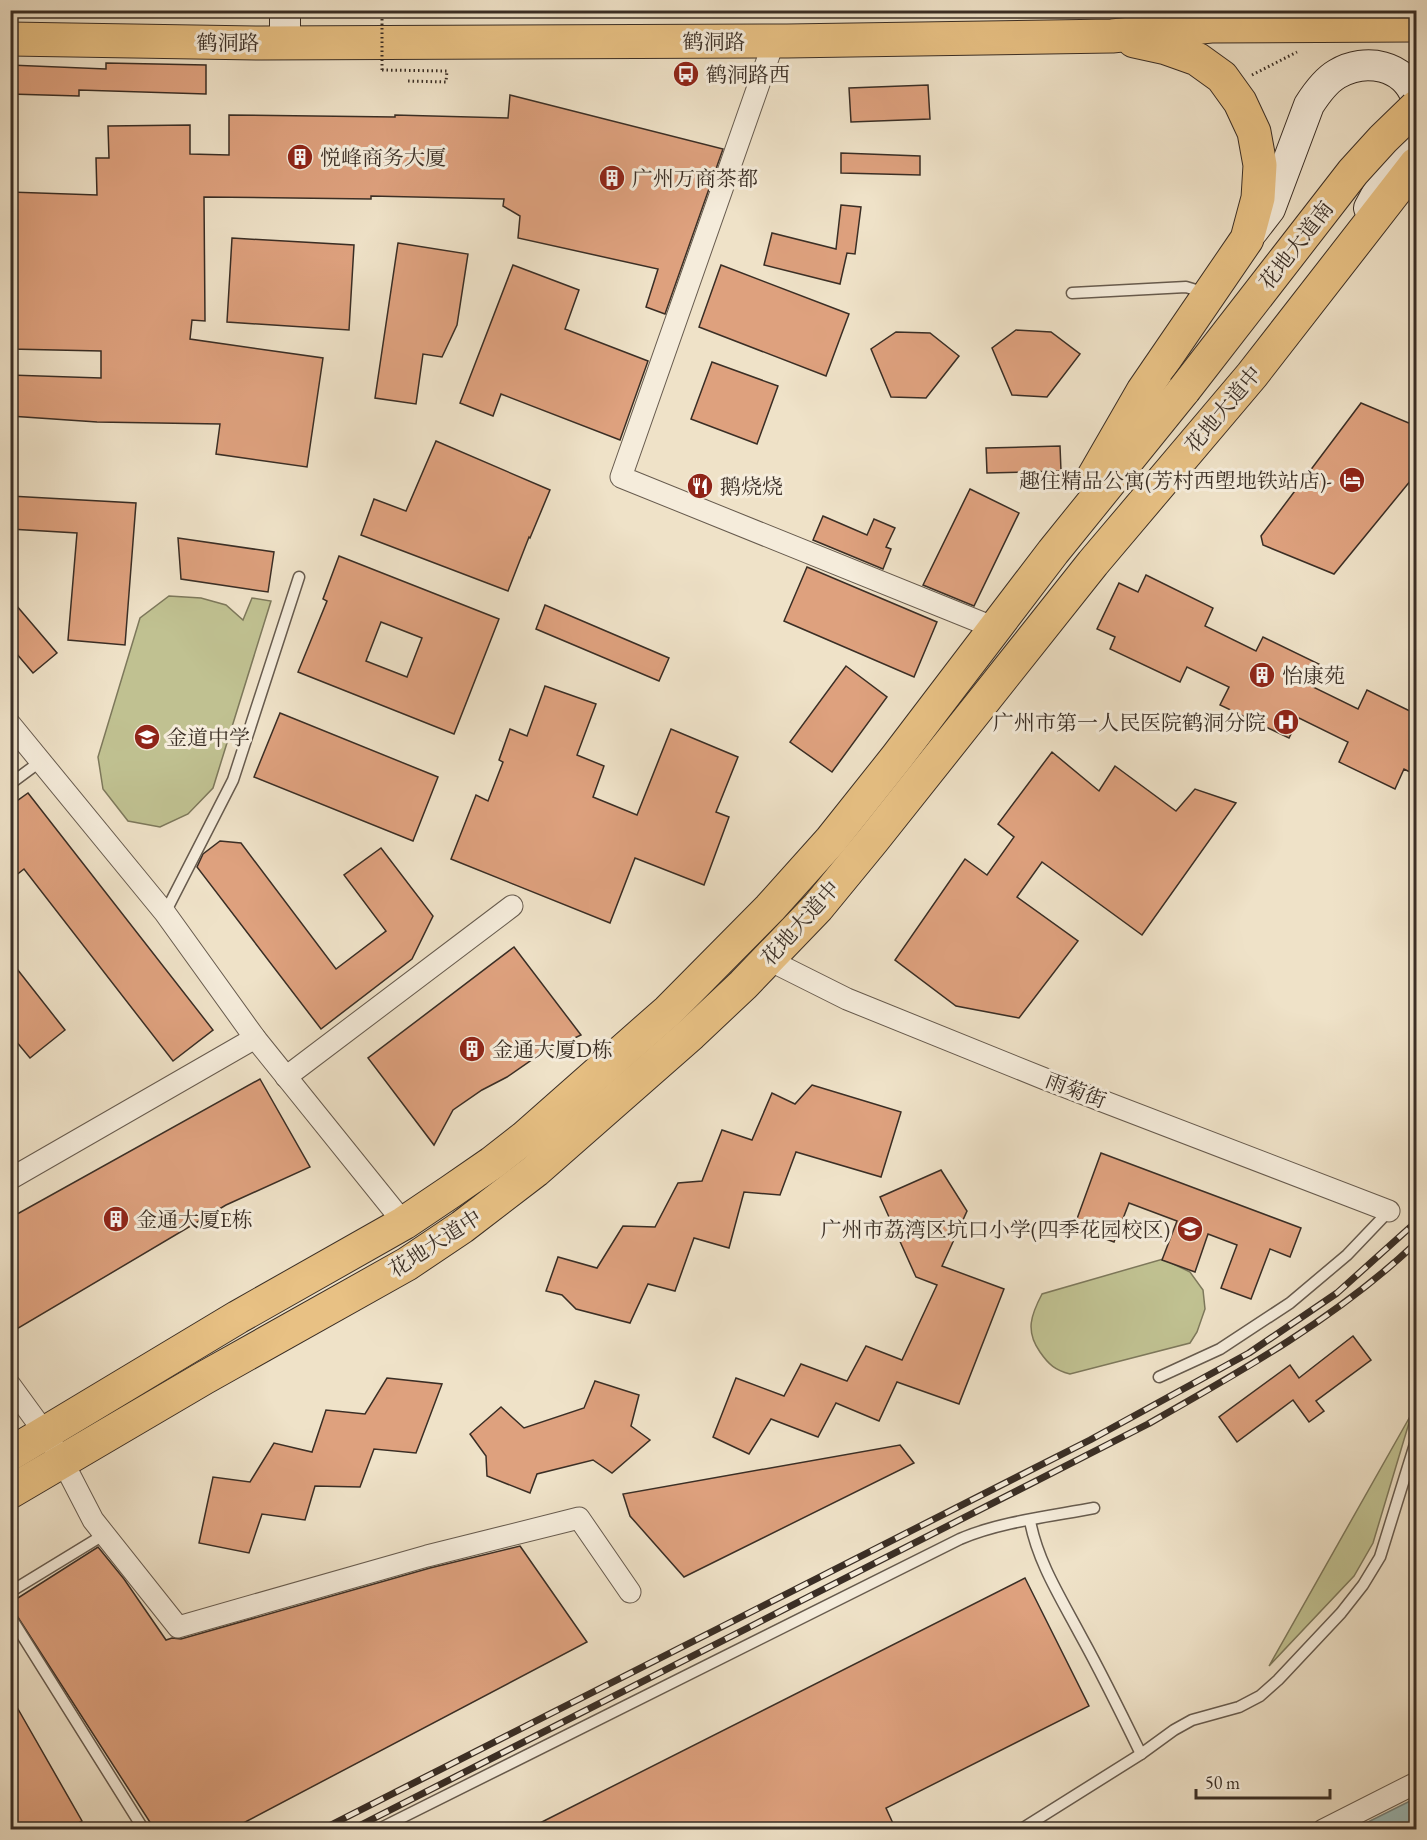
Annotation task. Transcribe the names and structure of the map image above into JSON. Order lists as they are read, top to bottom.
{
  "streets": {
    "main road": ["鹤洞路", "花地大道南", "花地大道中"],
    "street": ["雨菊街"]
  },
  "crossings": [
    ["花地大道南", "花地大道中"],
    ["花地大道中", "雨菊街"]
  ],
  "places": {
    "bus stop": ["鹤洞路西"],
    "building": [
      "悦峰商务大厦",
      "广州万商茶都",
      "怡康苑",
      "金通大厦D栋",
      "金通大厦E栋"
    ],
    "hotel": ["趣住精品公寓(芳村西塱地铁站店)-"],
    "restaurant": ["鹅烧烧"],
    "hospital": ["广州市第一人民医院鹤洞分院"],
    "school or university": ["金道中学", "广州市荔湾区坑口小学(四季花园校区)"]
  },
  "scale_bar": "50 m"
}
